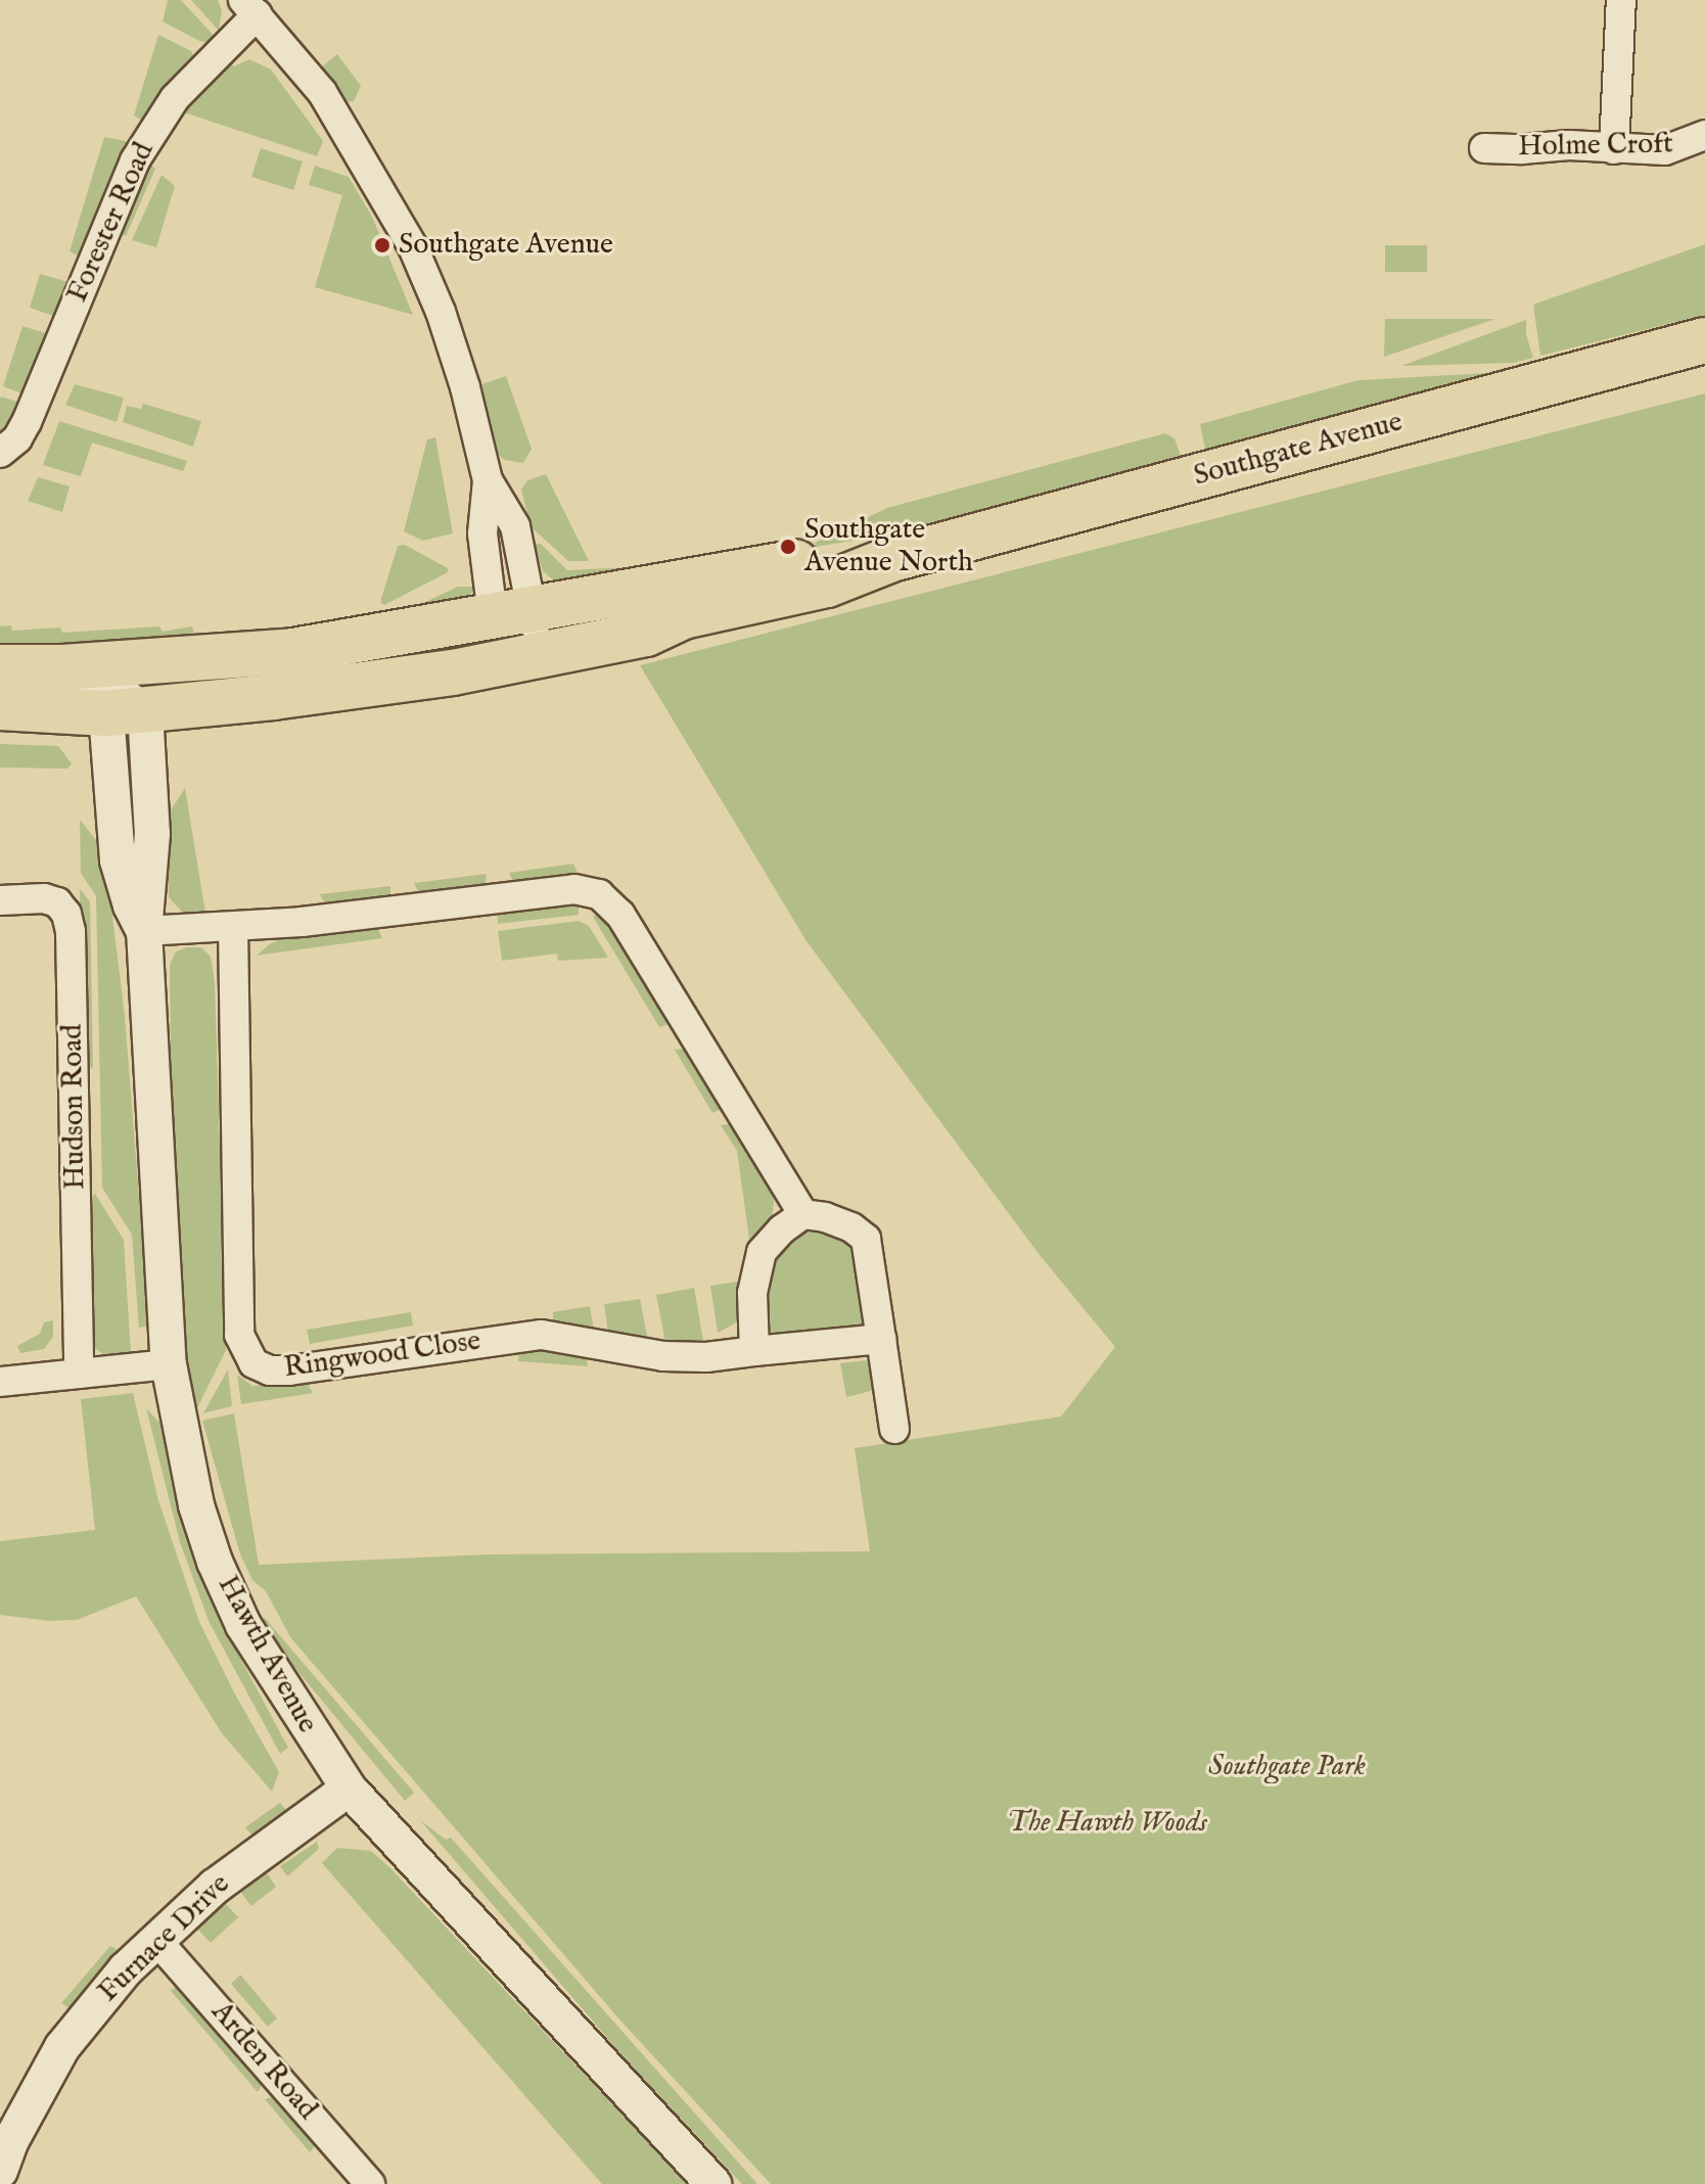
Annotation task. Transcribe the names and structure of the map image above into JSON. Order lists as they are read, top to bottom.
{
  "streets": {
    "main road": ["Southgate Avenue"],
    "street": [
      "Holme Croft",
      "Forester Road",
      "Hudson Road",
      "Ringwood Close",
      "Hawth Avenue",
      "Furnace Drive",
      "Arden Road"
    ]
  },
  "crossings": [
    ["Southgate Avenue", "Hawth Avenue"],
    ["Hawth Avenue", "Furnace Drive"],
    ["Furnace Drive", "Arden Road"]
  ],
  "parks": ["Southgate Park", "The Hawth Woods"],
  "places": ["Southgate Avenue", "Southgate Avenue North"]
}
